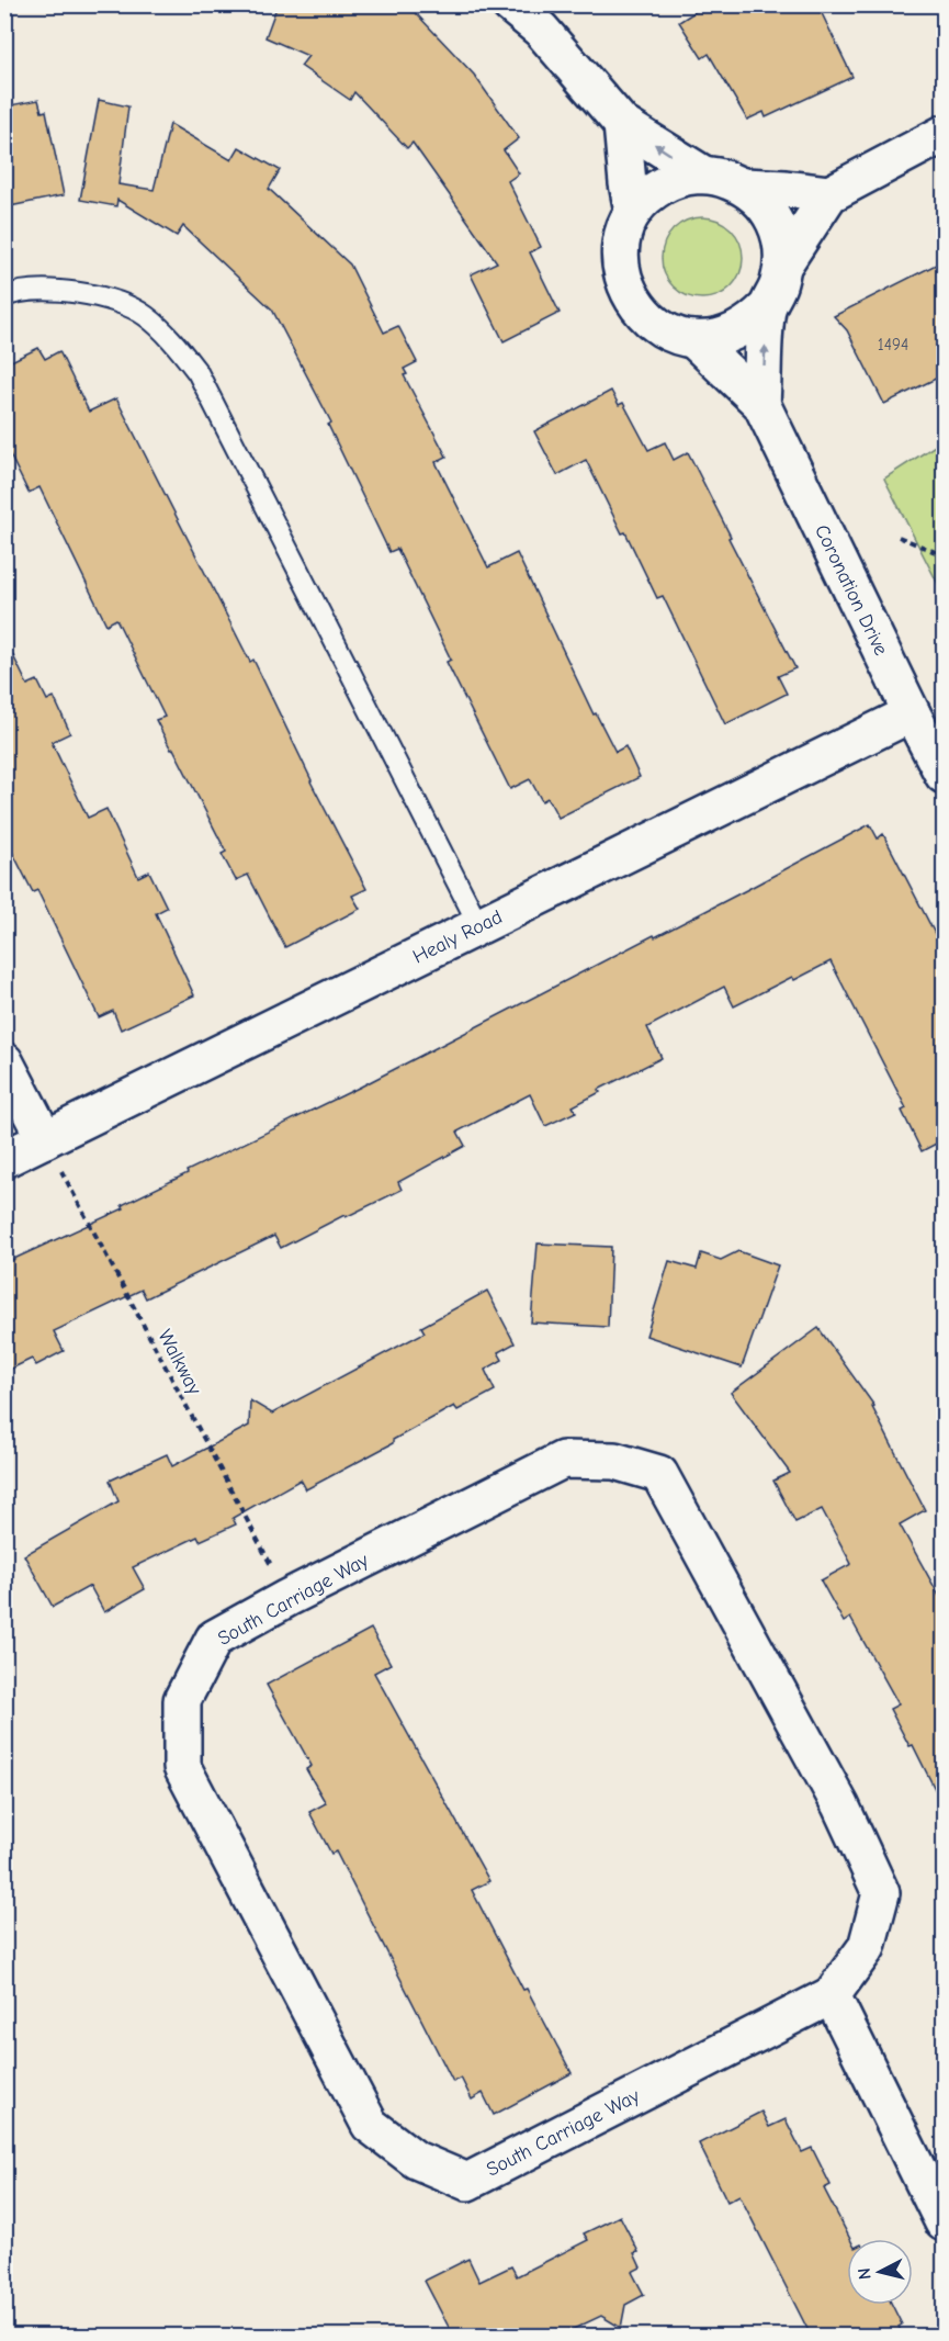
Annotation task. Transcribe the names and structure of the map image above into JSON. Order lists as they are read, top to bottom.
{
  "streets": {
    "street": ["Coronation Drive", "Healy Road", "South Carriage Way"],
    "path": ["Walkway"]
  },
  "crossings": [
    ["Coronation Drive", "Healy Road"],
    ["Healy Road", "Walkway"],
    ["Walkway", "South Carriage Way"]
  ],
  "house_numbers": ["1494"],
  "north": "left"
}
